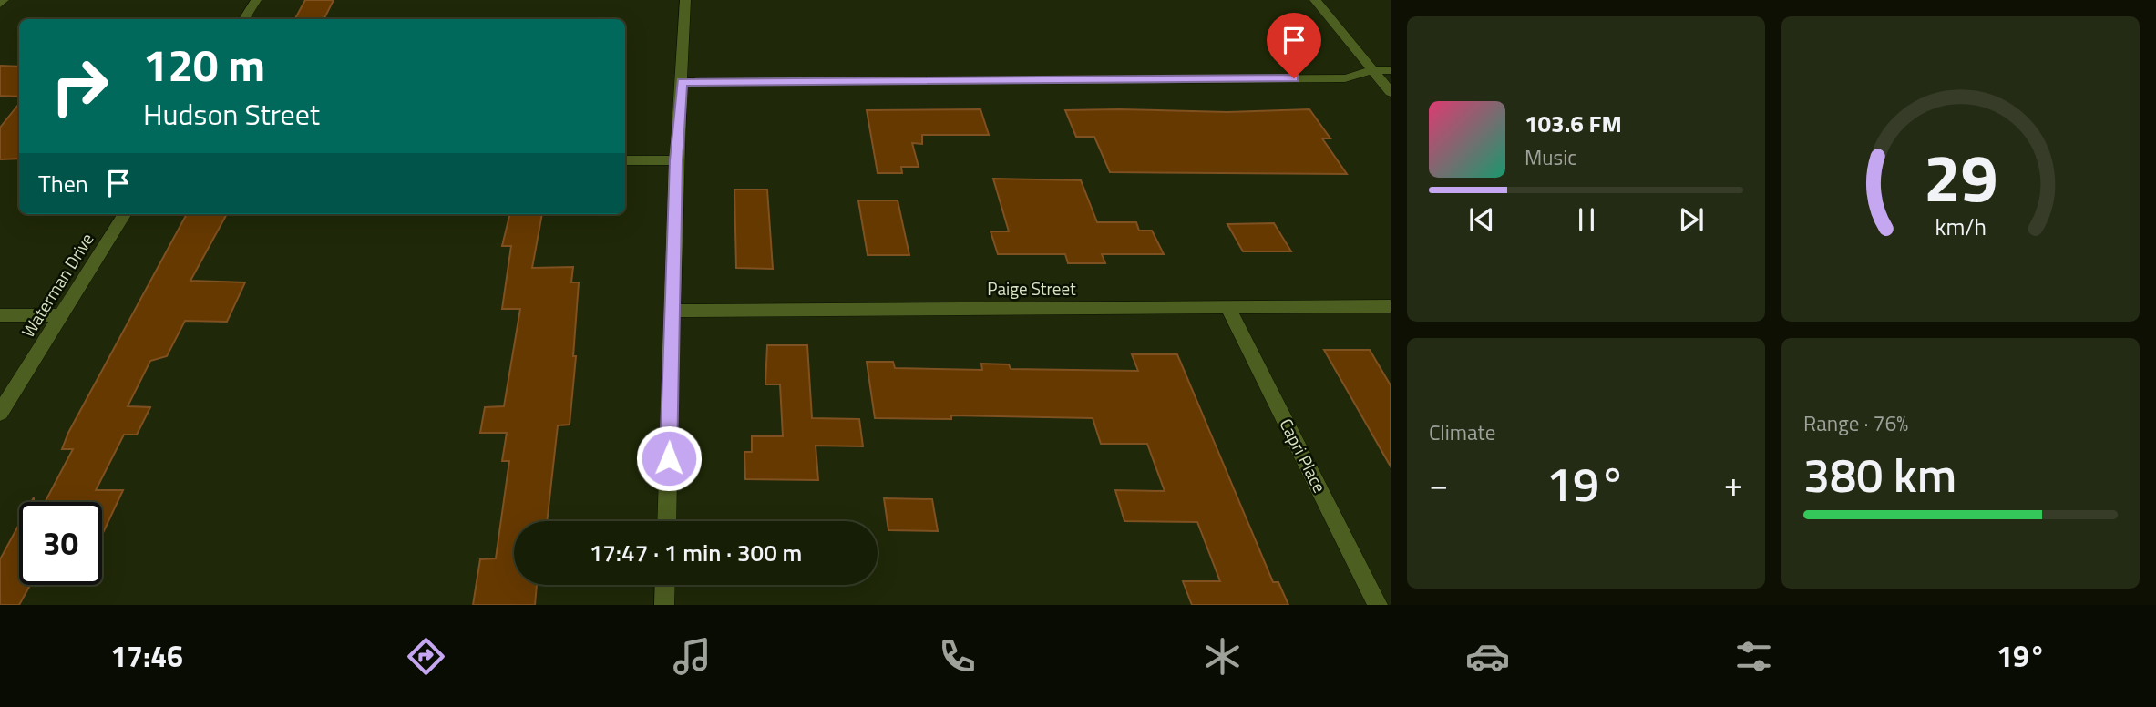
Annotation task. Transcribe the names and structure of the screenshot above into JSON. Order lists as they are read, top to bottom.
{
  "streets": {
    "street": ["Waterman Drive", "Paige Street", "Capri Place"]
  },
  "crossings": [
    ["Paige Street", "Capri Place"]
  ],
  "page": {
    "turn": ["120 m", "Hudson Street"],
    "song": ["103.6 FM", "Music"],
    "then": "Then",
    "tile": [
      "Climate",
      ["Range · 76%", "380 km"]
    ],
    "heat": ["−", "19°", "+"],
    "limit": "30",
    "trip": "17:47 · 1 min · 300 m",
    "tabs": ["17:46", "19°"],
    "gauge": ["29", "km/h"]
  }
}
